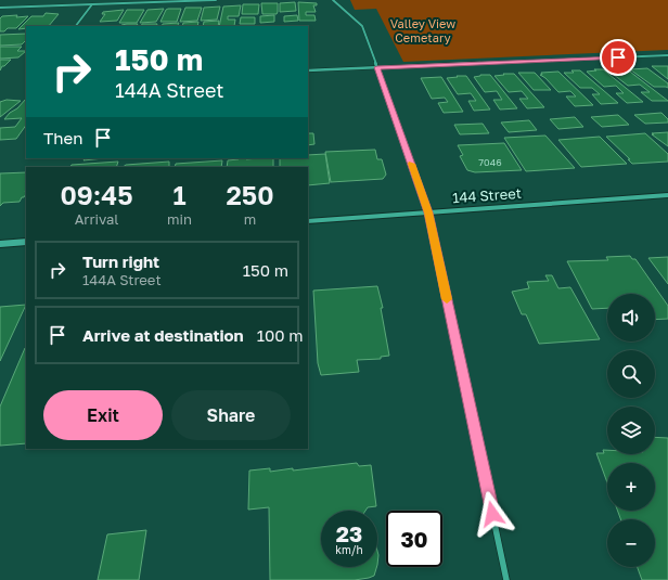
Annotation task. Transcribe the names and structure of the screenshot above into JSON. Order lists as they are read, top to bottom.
{
  "streets": {
    "main road": ["144 Street"]
  },
  "parks": ["Valley View Cemetary"],
  "house_numbers": ["7046"],
  "page": {
    "turn": ["150 m", "144A Street"],
    "then": "Then",
    "eta": [
      "09:45",
      "Arrival",
      "1",
      "min",
      "250",
      "m"
    ],
    "list": [
      {
        "name": "Turn right",
        "note": "144A Street",
        "value": "150 m"
      },
      {
        "name": "Arrive at destination",
        "value": "100 m"
      }
    ],
    "map_buttons": ["+", "−"],
    "buttons": ["Exit", "Share"],
    "speed": "23 km/h",
    "limit": "30"
  }
}
